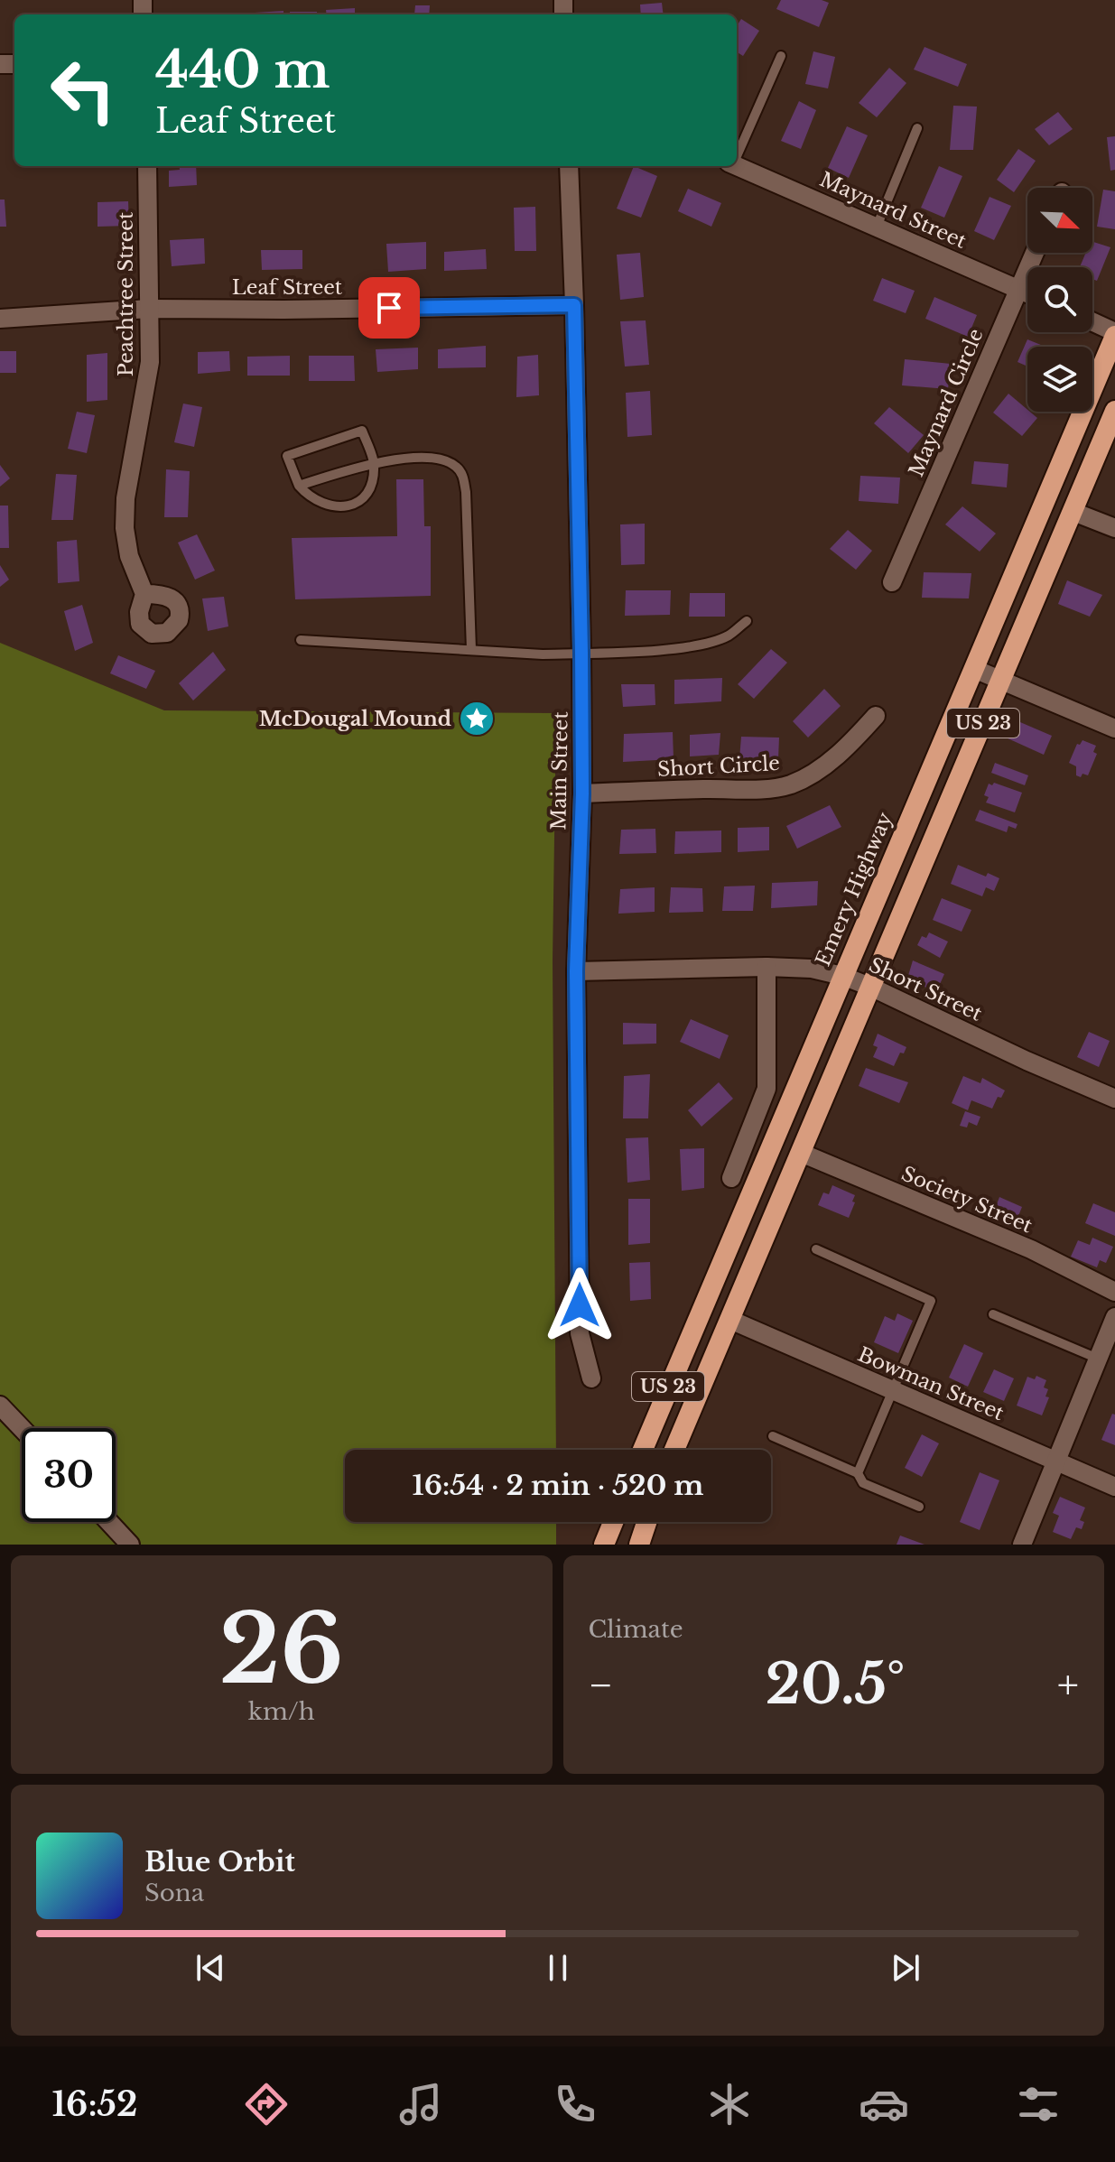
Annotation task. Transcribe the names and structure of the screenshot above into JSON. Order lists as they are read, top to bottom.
{
  "streets": {
    "highway": ["US 23", "Emery Highway"],
    "street": [
      "Maynard Street",
      "Leaf Street",
      "Peachtree Street",
      "Maynard Circle",
      "Short Circle",
      "Main Street",
      "Short Street",
      "Society Street",
      "Bowman Street"
    ]
  },
  "crossings": [
    ["Maynard Street", "Maynard Circle"],
    ["Leaf Street", "Peachtree Street"],
    ["Leaf Street", "Main Street"],
    ["US 23", "Short Street"],
    ["US 23", "Society Street"],
    ["US 23", "Bowman Street"],
    ["Short Circle", "Main Street"],
    ["Main Street", "Short Street"],
    ["Emery Highway", "Short Street"]
  ],
  "places": {
    "place": ["McDougal Mound"]
  },
  "north": "bottom right",
  "page": {
    "turn": ["440 m", "Leaf Street"],
    "limit": "30",
    "trip": "16:54 · 2 min · 520 m",
    "tile": [
      ["26", "km/h"],
      "Climate"
    ],
    "heat": ["−", "20.5°", "+"],
    "song": ["Blue Orbit", "Sona"],
    "tabs": "16:52"
  }
}
